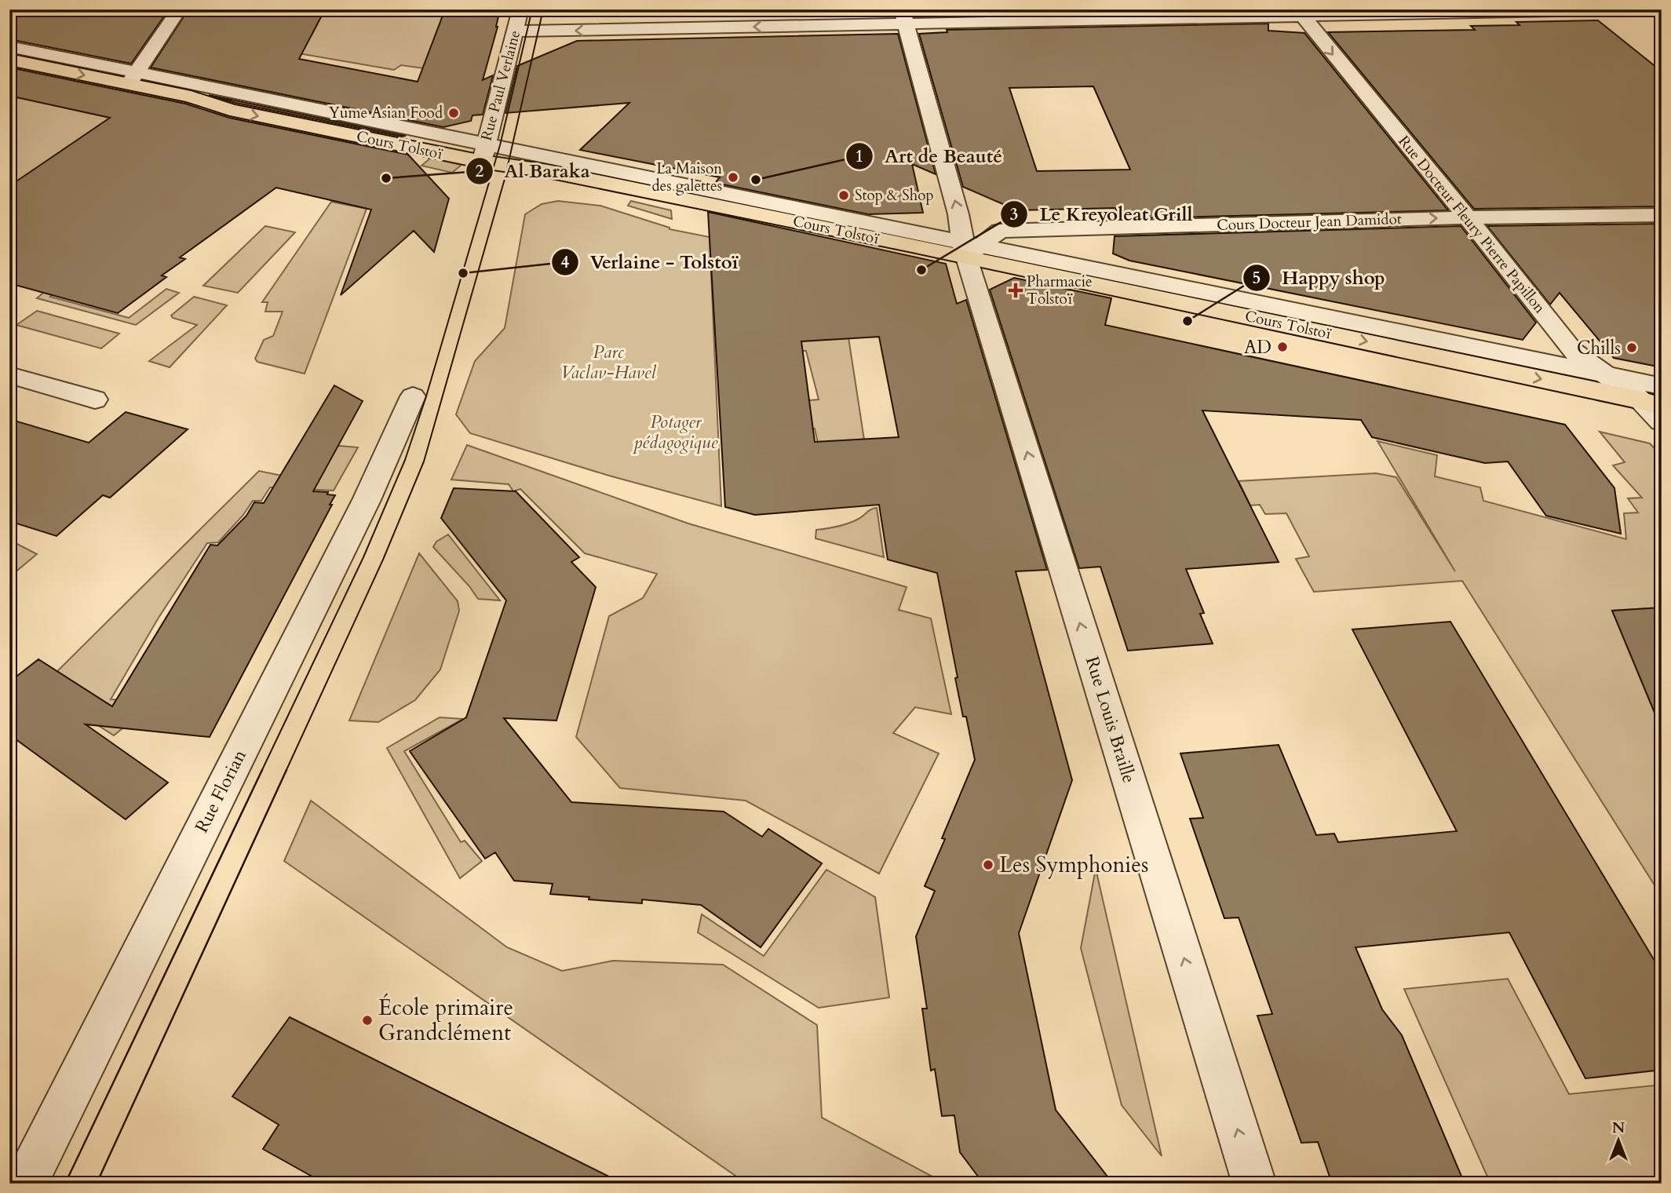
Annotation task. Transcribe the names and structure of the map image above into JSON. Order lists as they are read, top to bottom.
{
  "streets": {
    "main road": ["Cours Tolstoï"],
    "street": [
      "Rue Paul Verlaine",
      "Cours Docteur Jean Damidot",
      "Rue Docteur Fleury Pierre Papillon",
      "Rue Louis Braille",
      "Rue Florian"
    ]
  },
  "crossings": [
    ["Rue Paul Verlaine", "Cours Tolstoï"],
    ["Cours Tolstoï", "Cours Docteur Jean Damidot"],
    ["Cours Tolstoï", "Rue Docteur Fleury Pierre Papillon"],
    ["Cours Tolstoï", "Rue Louis Braille"],
    ["Cours Docteur Jean Damidot", "Rue Docteur Fleury Pierre Papillon"],
    ["Cours Docteur Jean Damidot", "Rue Louis Braille"]
  ],
  "one_way": ["Rue Docteur Fleury Pierre Papillon", "Rue Louis Braille"],
  "parks": ["Parc Vaclav-Havel", "Potager pédagogique"],
  "places": {
    "other": [
      "Yume Asian Food",
      "La Maison des galettes",
      "Al Baraka",
      "Art de Beauté",
      "Stop & Shop",
      "Le Kreyoleat Grill",
      "Verlaine - Tolstoï",
      "Happy shop",
      "AD",
      "Chills",
      "Les Symphonies",
      "École primaire Grandclément"
    ],
    "health": ["Pharmacie Tolstoï"]
  },
  "north": "top"
}
